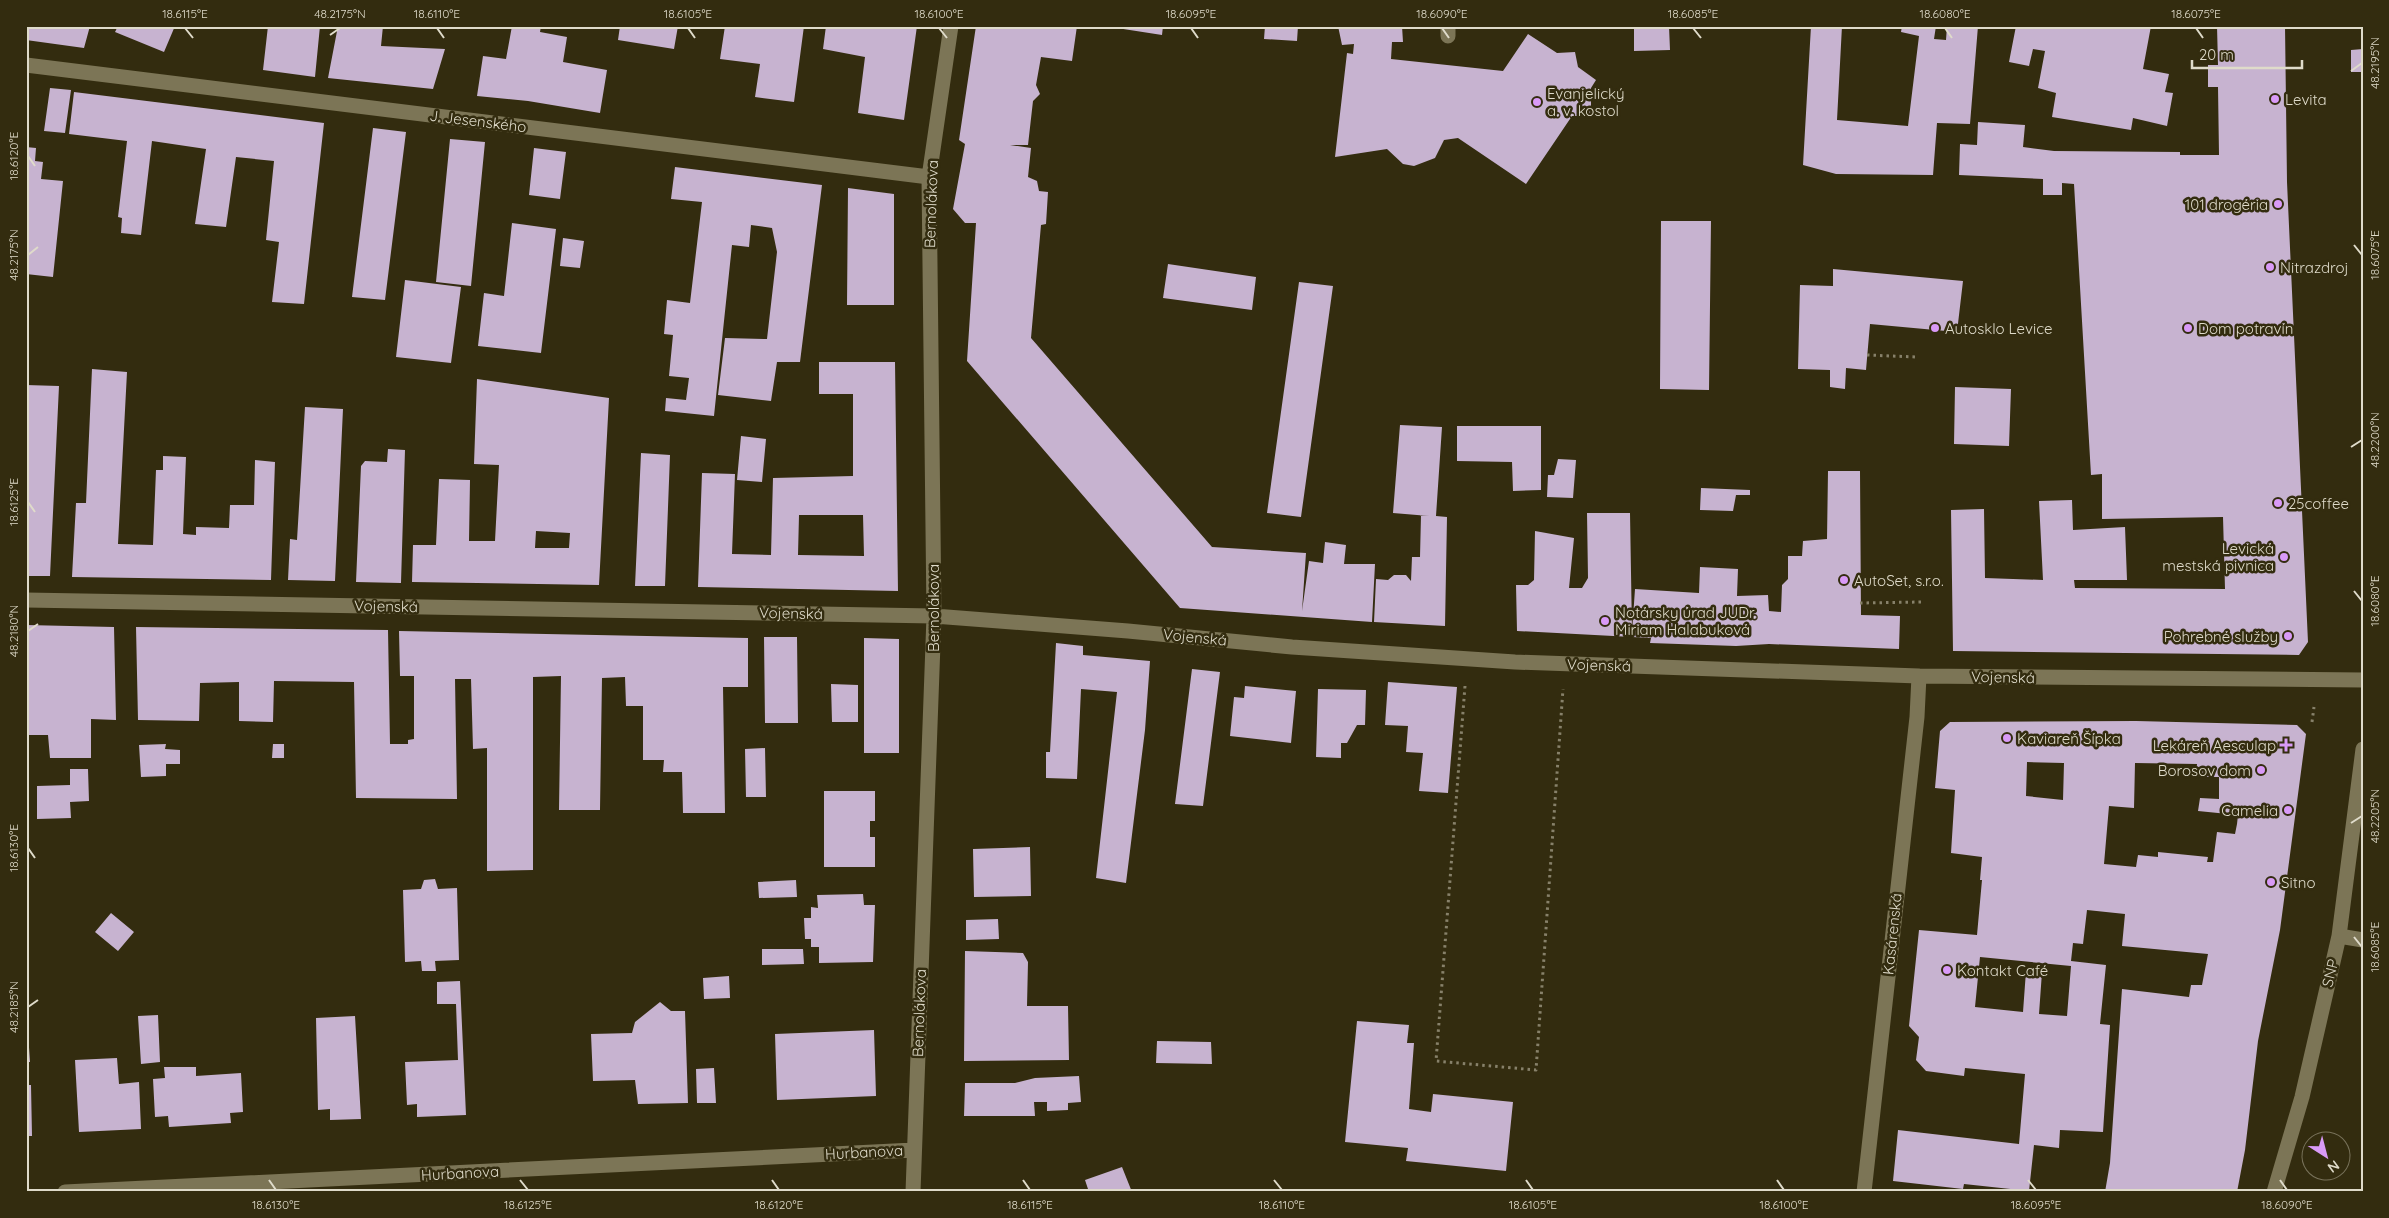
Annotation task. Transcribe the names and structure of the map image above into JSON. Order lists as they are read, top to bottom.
{
  "streets": {
    "street": [
      "J. Jesenského",
      "Bernolákova",
      "Vojenská",
      "Kasárenská",
      "SNP",
      "Hurbanova"
    ]
  },
  "crossings": [
    ["J. Jesenského", "Bernolákova"],
    ["Bernolákova", "Vojenská"],
    ["Bernolákova", "Hurbanova"],
    ["Vojenská", "Kasárenská"]
  ],
  "places": {
    "other": [
      "Levita",
      "Evanjelický a. v. kostol",
      "101 drogéria",
      "Nitrazdroj",
      "Autosklo Levice",
      "Dom potravín",
      "25coffee",
      "Levická mestská pivnica",
      "AutoSet, s.r.o.",
      "Notársky úrad JUDr. Miriam Halabuková",
      "Pohrebné služby",
      "Kaviareň Šípka",
      "Borosov dom",
      "Camelia",
      "Sitno",
      "Kontakt Café"
    ],
    "health": ["Lekáreň Aesculap"]
  },
  "scale_bar": "20 m",
  "north": "bottom right",
  "coordinates": [
    "18.6115°E",
    "48.2175°N",
    "18.6110°E",
    "18.6105°E",
    "18.6100°E",
    "18.6095°E",
    "18.6090°E",
    "18.6085°E",
    "18.6080°E",
    "18.6075°E",
    "48.2195°N",
    "18.6120°E",
    "48.2200°N",
    "18.6125°E",
    "48.2180°N",
    "48.2205°N",
    "18.6130°E",
    "48.2185°N"
  ]
}
